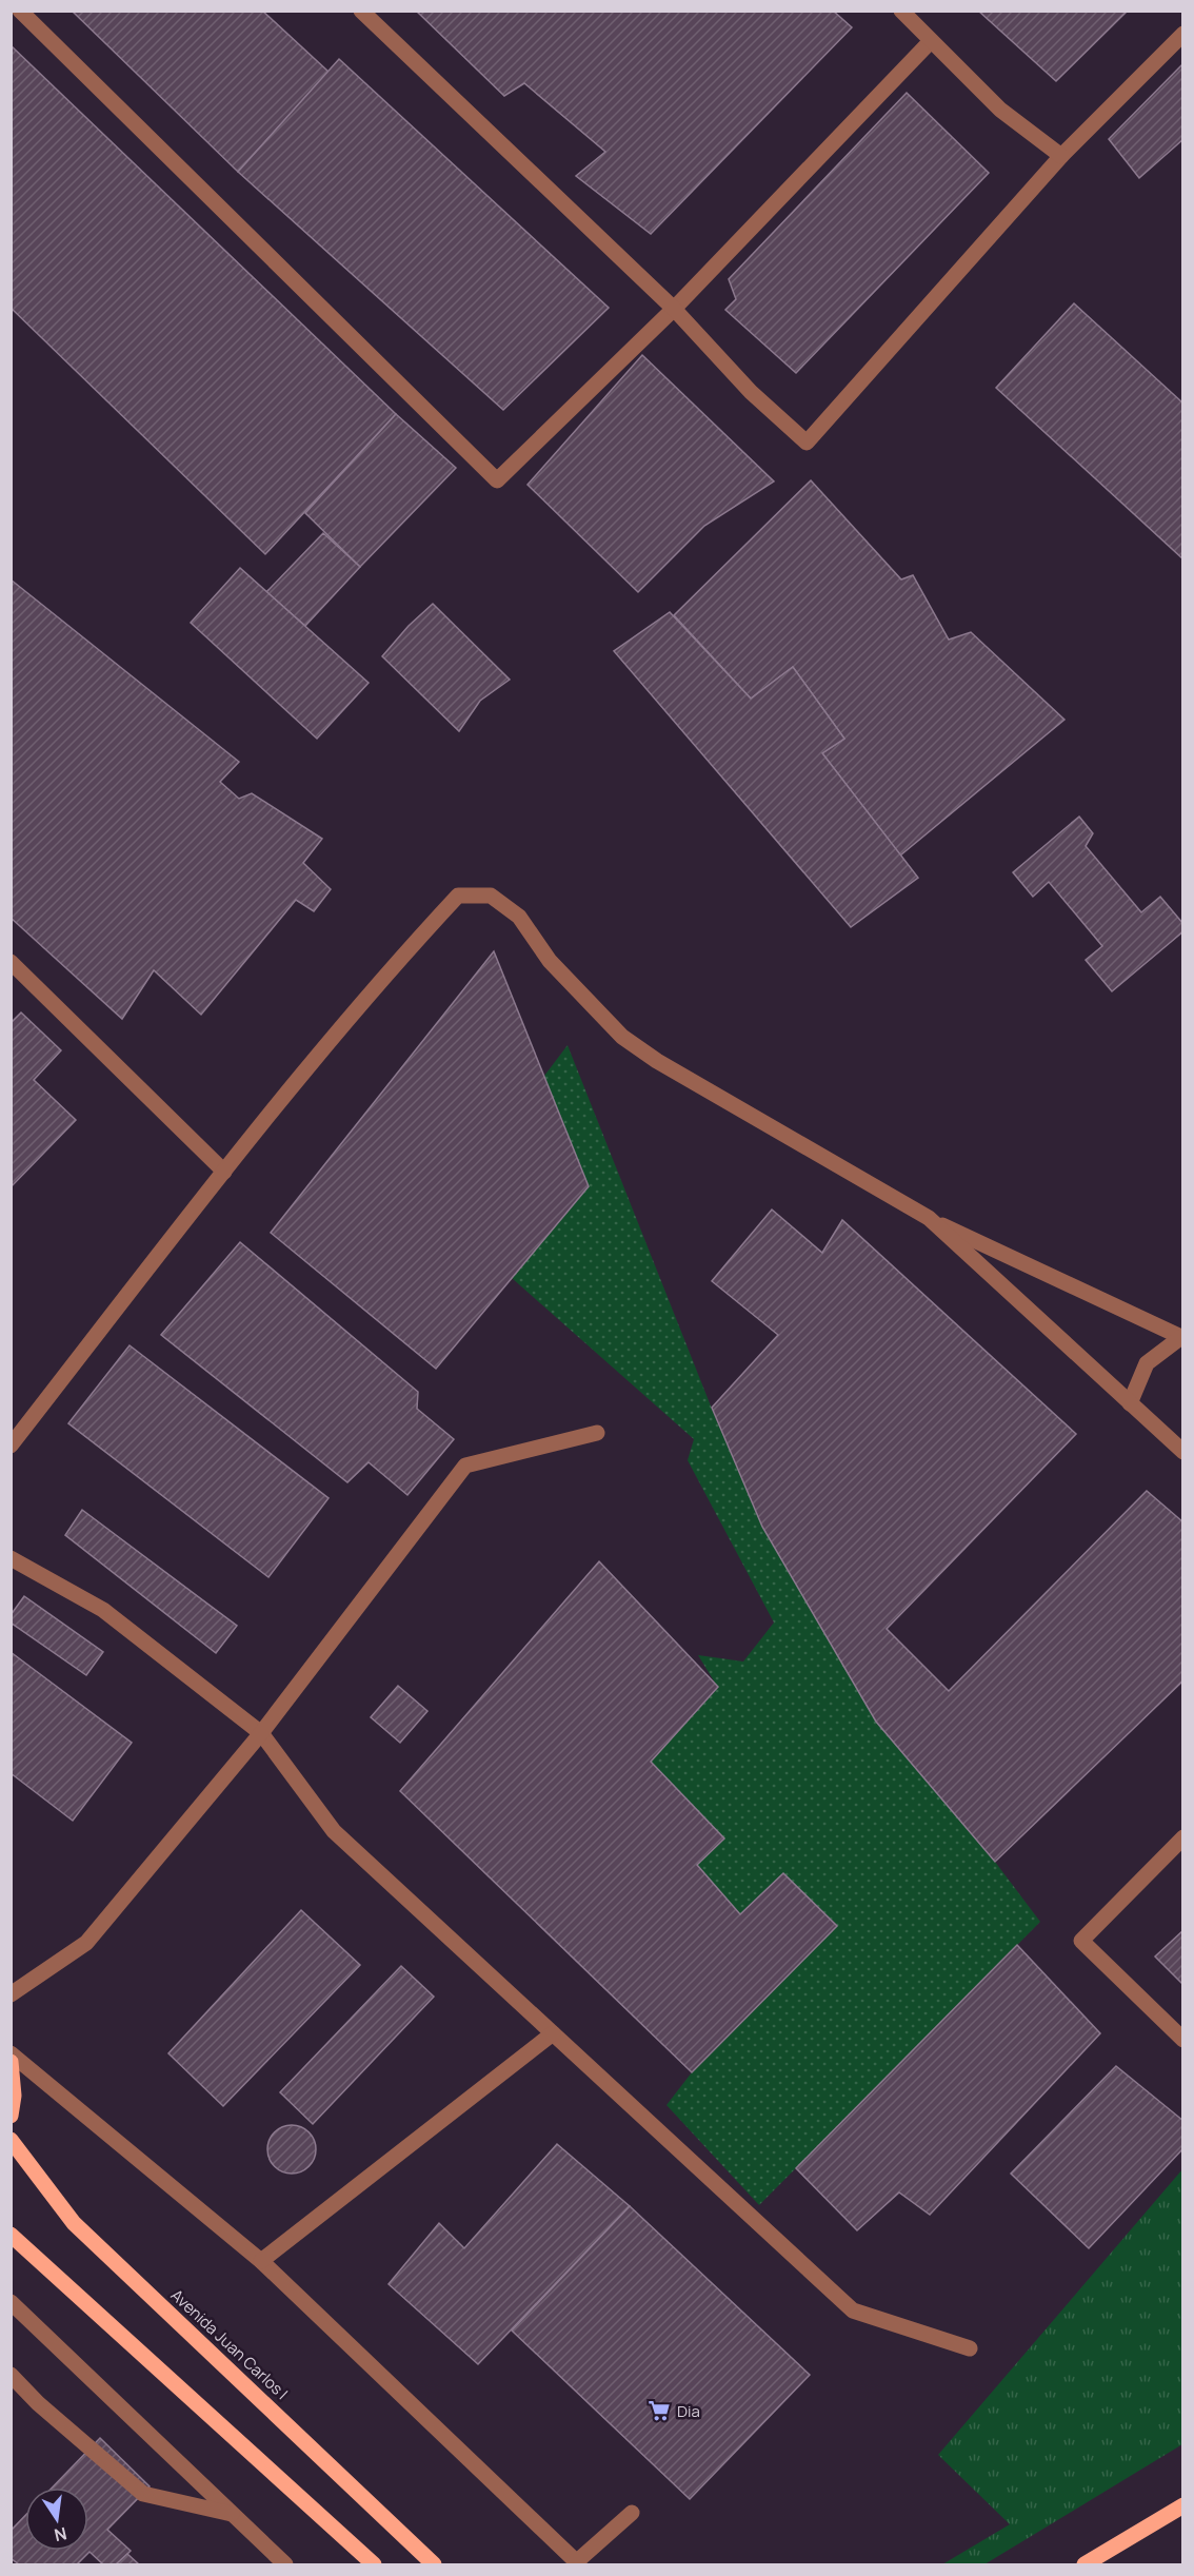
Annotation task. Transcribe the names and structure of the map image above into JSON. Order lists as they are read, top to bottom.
{
  "streets": {
    "main road": ["Avenida Juan Carlos I"]
  },
  "places": {
    "supermarket": ["Dia"]
  },
  "north": "bottom"
}
